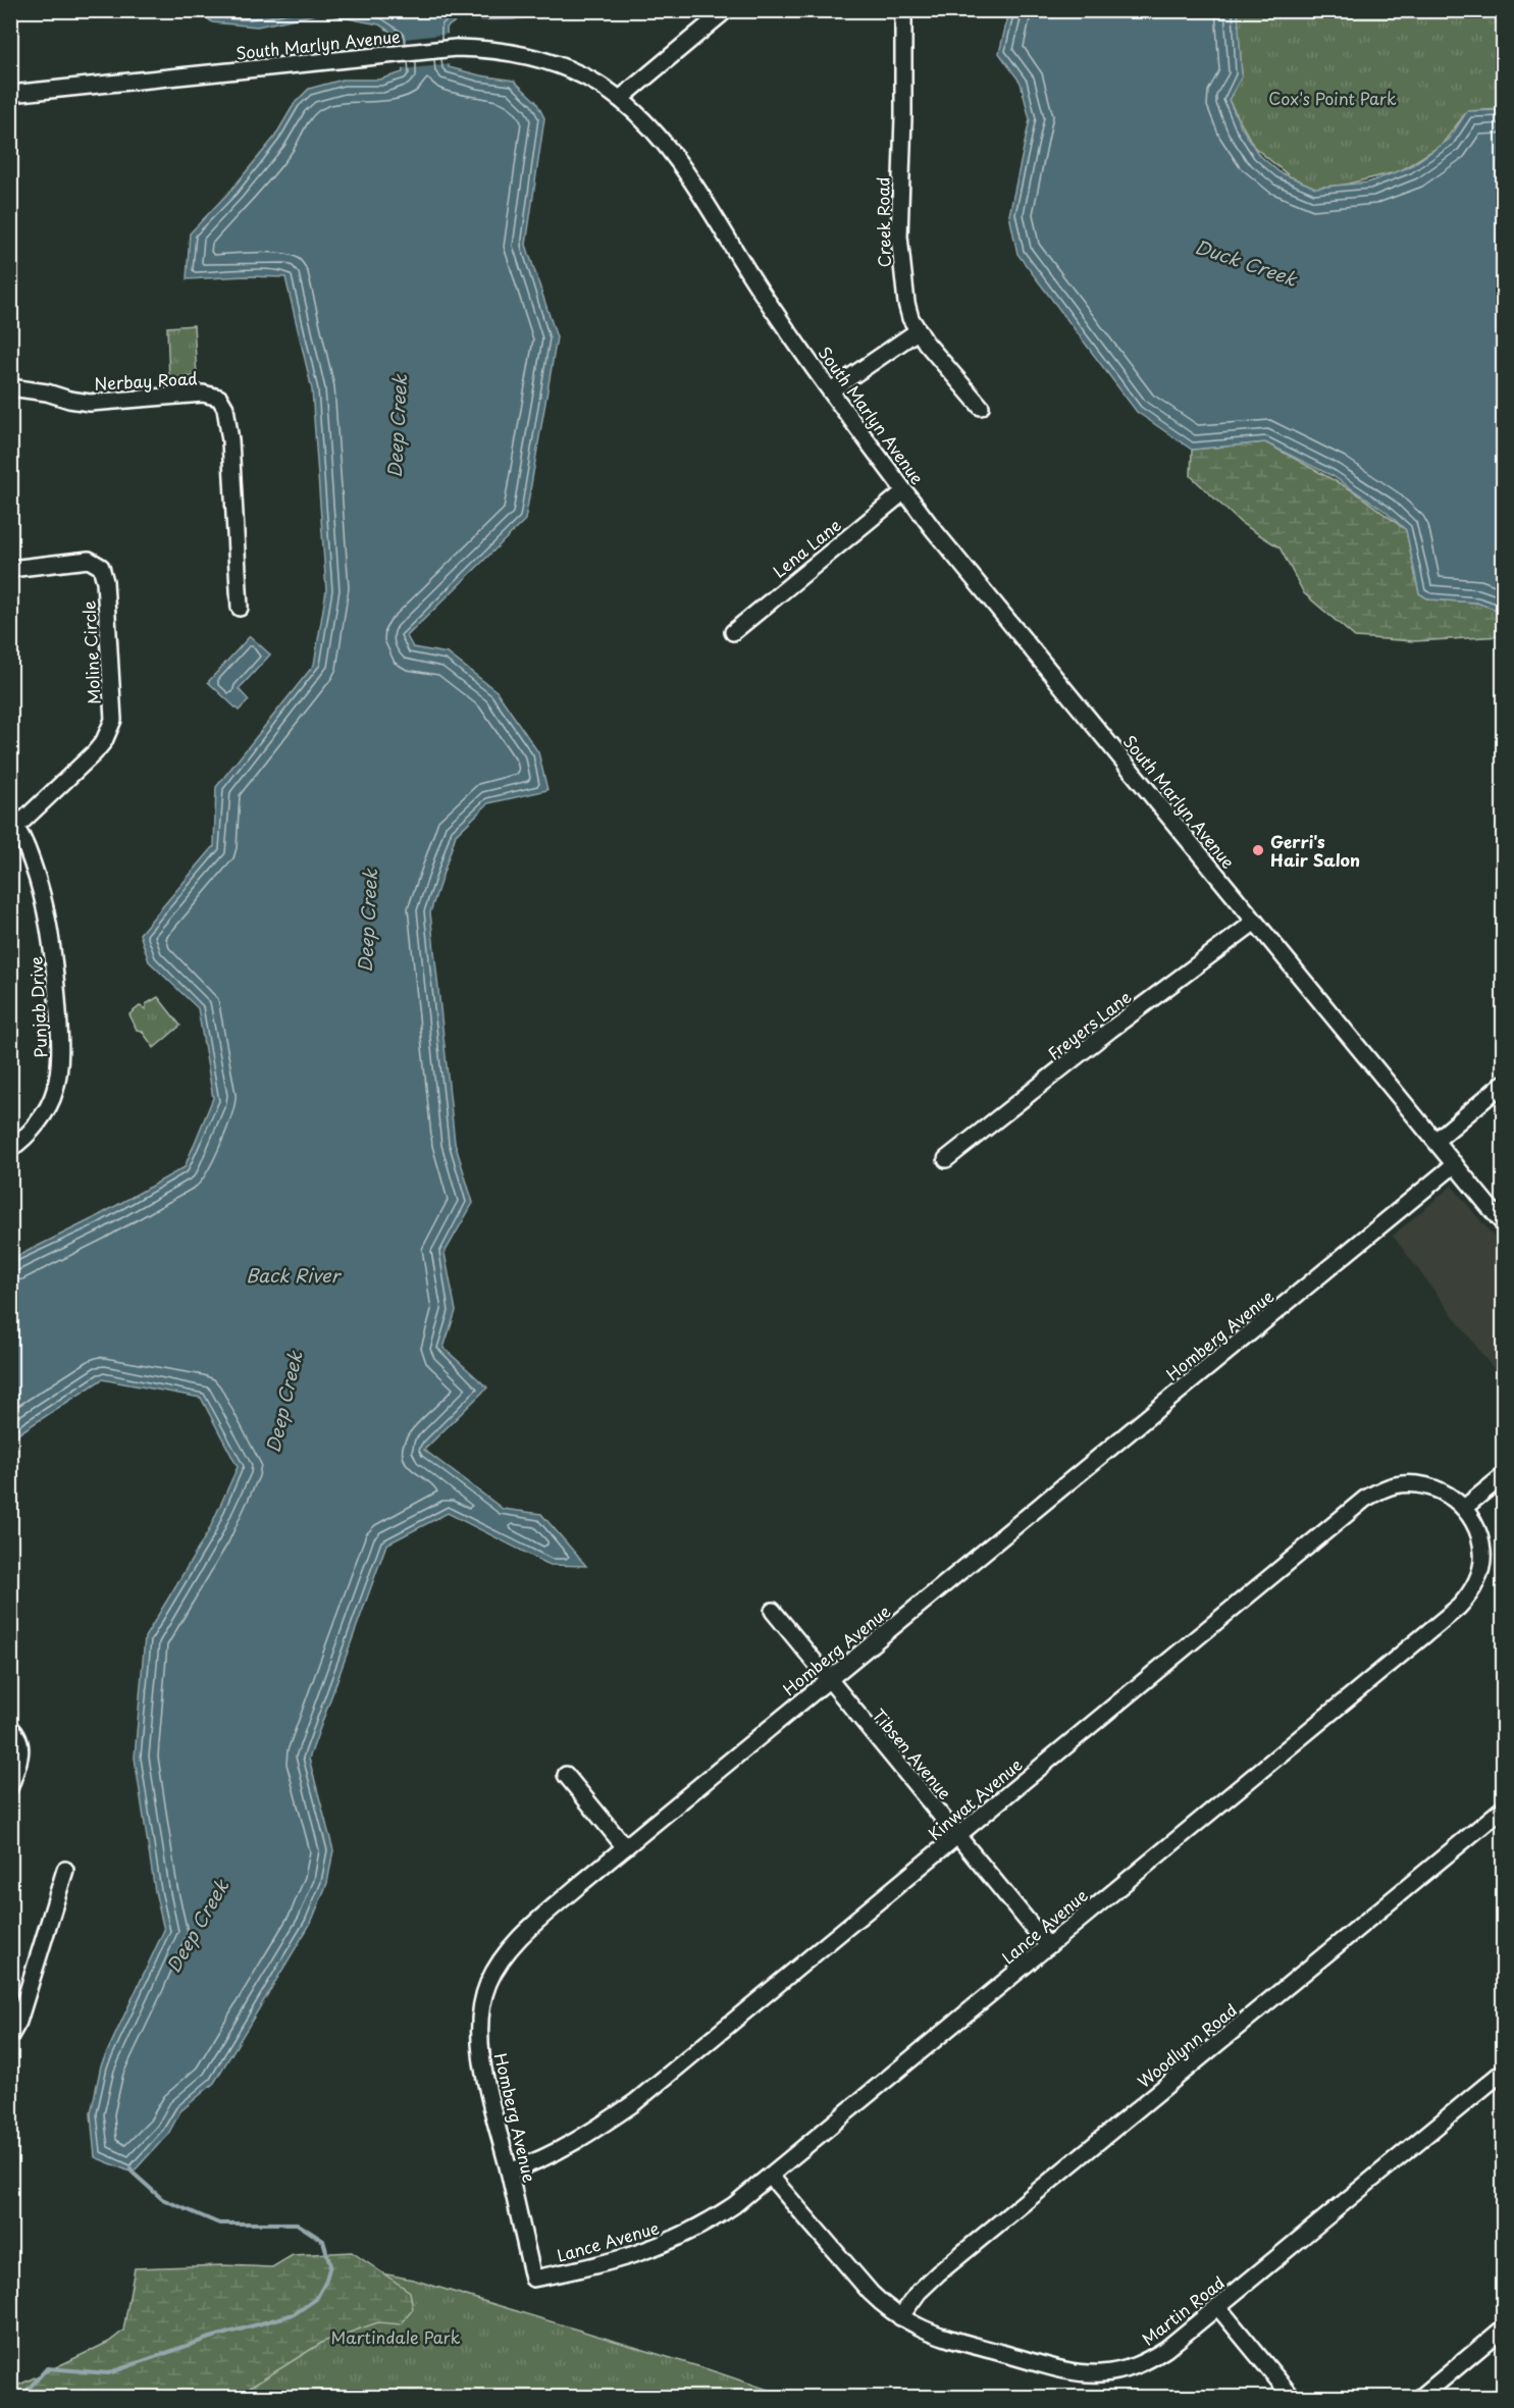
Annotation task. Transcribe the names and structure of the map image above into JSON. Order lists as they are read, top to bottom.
{
  "streets": {
    "street": [
      "South Marlyn Avenue",
      "Creek Road",
      "Nerbay Road",
      "Lena Lane",
      "Moline Circle",
      "Punjab Drive",
      "Freyers Lane",
      "Homberg Avenue",
      "Tibsen Avenue",
      "Kinwat Avenue",
      "Lance Avenue",
      "Woodlynn Road",
      "Martin Road"
    ]
  },
  "crossings": [
    ["South Marlyn Avenue", "Lena Lane"],
    ["South Marlyn Avenue", "Freyers Lane"],
    ["South Marlyn Avenue", "Homberg Avenue"],
    ["Moline Circle", "Punjab Drive"],
    ["Homberg Avenue", "Tibsen Avenue"],
    ["Homberg Avenue", "Kinwat Avenue"],
    ["Homberg Avenue", "Lance Avenue"],
    ["Tibsen Avenue", "Kinwat Avenue"],
    ["Tibsen Avenue", "Lance Avenue"],
    ["Kinwat Avenue", "Lance Avenue"],
    ["Lance Avenue", "Martin Road"],
    ["Woodlynn Road", "Martin Road"]
  ],
  "water": ["Duck Creek", "Deep Creek", "Back River"],
  "parks": ["Cox's Point Park", "Martindale Park"],
  "places": ["Gerri's Hair Salon"]
}
